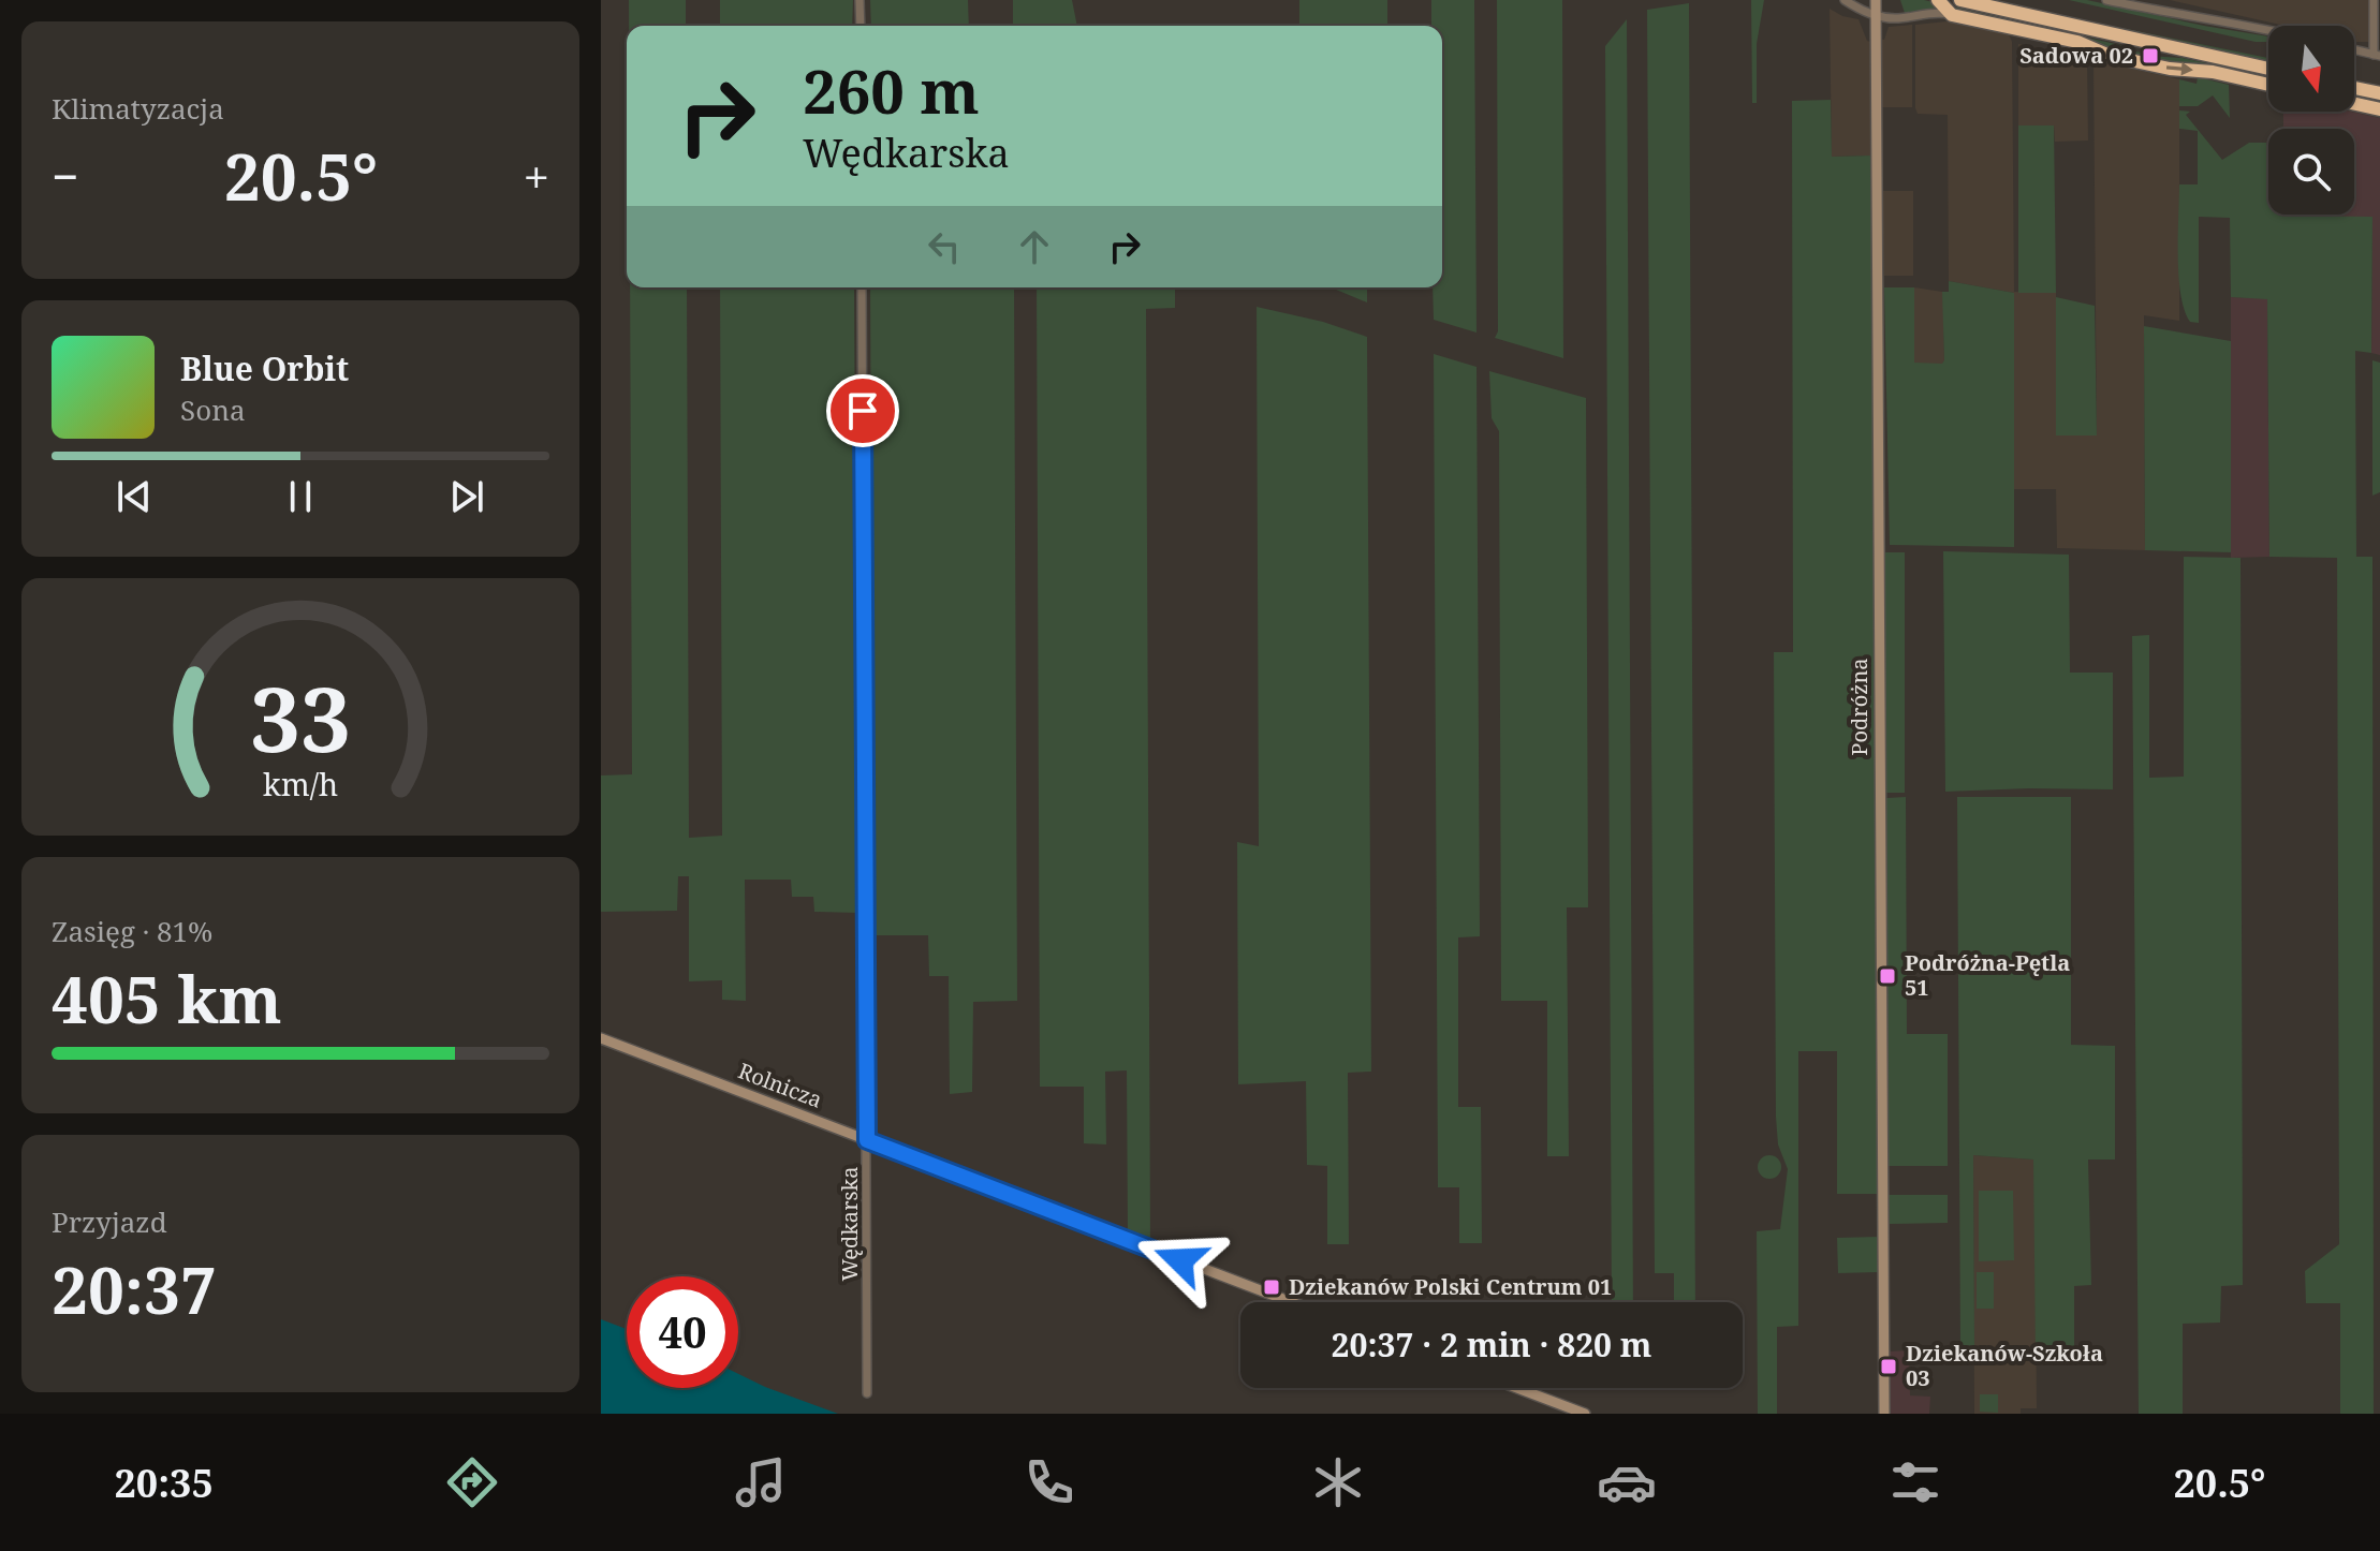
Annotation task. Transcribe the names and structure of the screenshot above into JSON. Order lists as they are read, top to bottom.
{
  "streets": {
    "street": ["Podróżna", "Rolnicza", "Wędkarska"]
  },
  "crossings": [
    ["Rolnicza", "Wędkarska"]
  ],
  "places": {
    "transit": [
      "Sadowa 02",
      "Podróżna-Pętla 51",
      "Dziekanów Polski Centrum 01",
      "Dziekanów-Szkoła 03"
    ]
  },
  "north": "bottom",
  "page": {
    "tile": [
      "Klimatyzacja",
      ["Zasięg · 81%", "405 km"],
      ["Przyjazd", "20:37"]
    ],
    "turn": ["260 m", "Wędkarska"],
    "heat": ["−", "20.5°", "+"],
    "song": ["Blue Orbit", "Sona"],
    "limit": "40",
    "trip": "20:37 · 2 min · 820 m",
    "tabs": ["20:35", "20.5°"],
    "gauge": ["33", "km/h"]
  }
}
